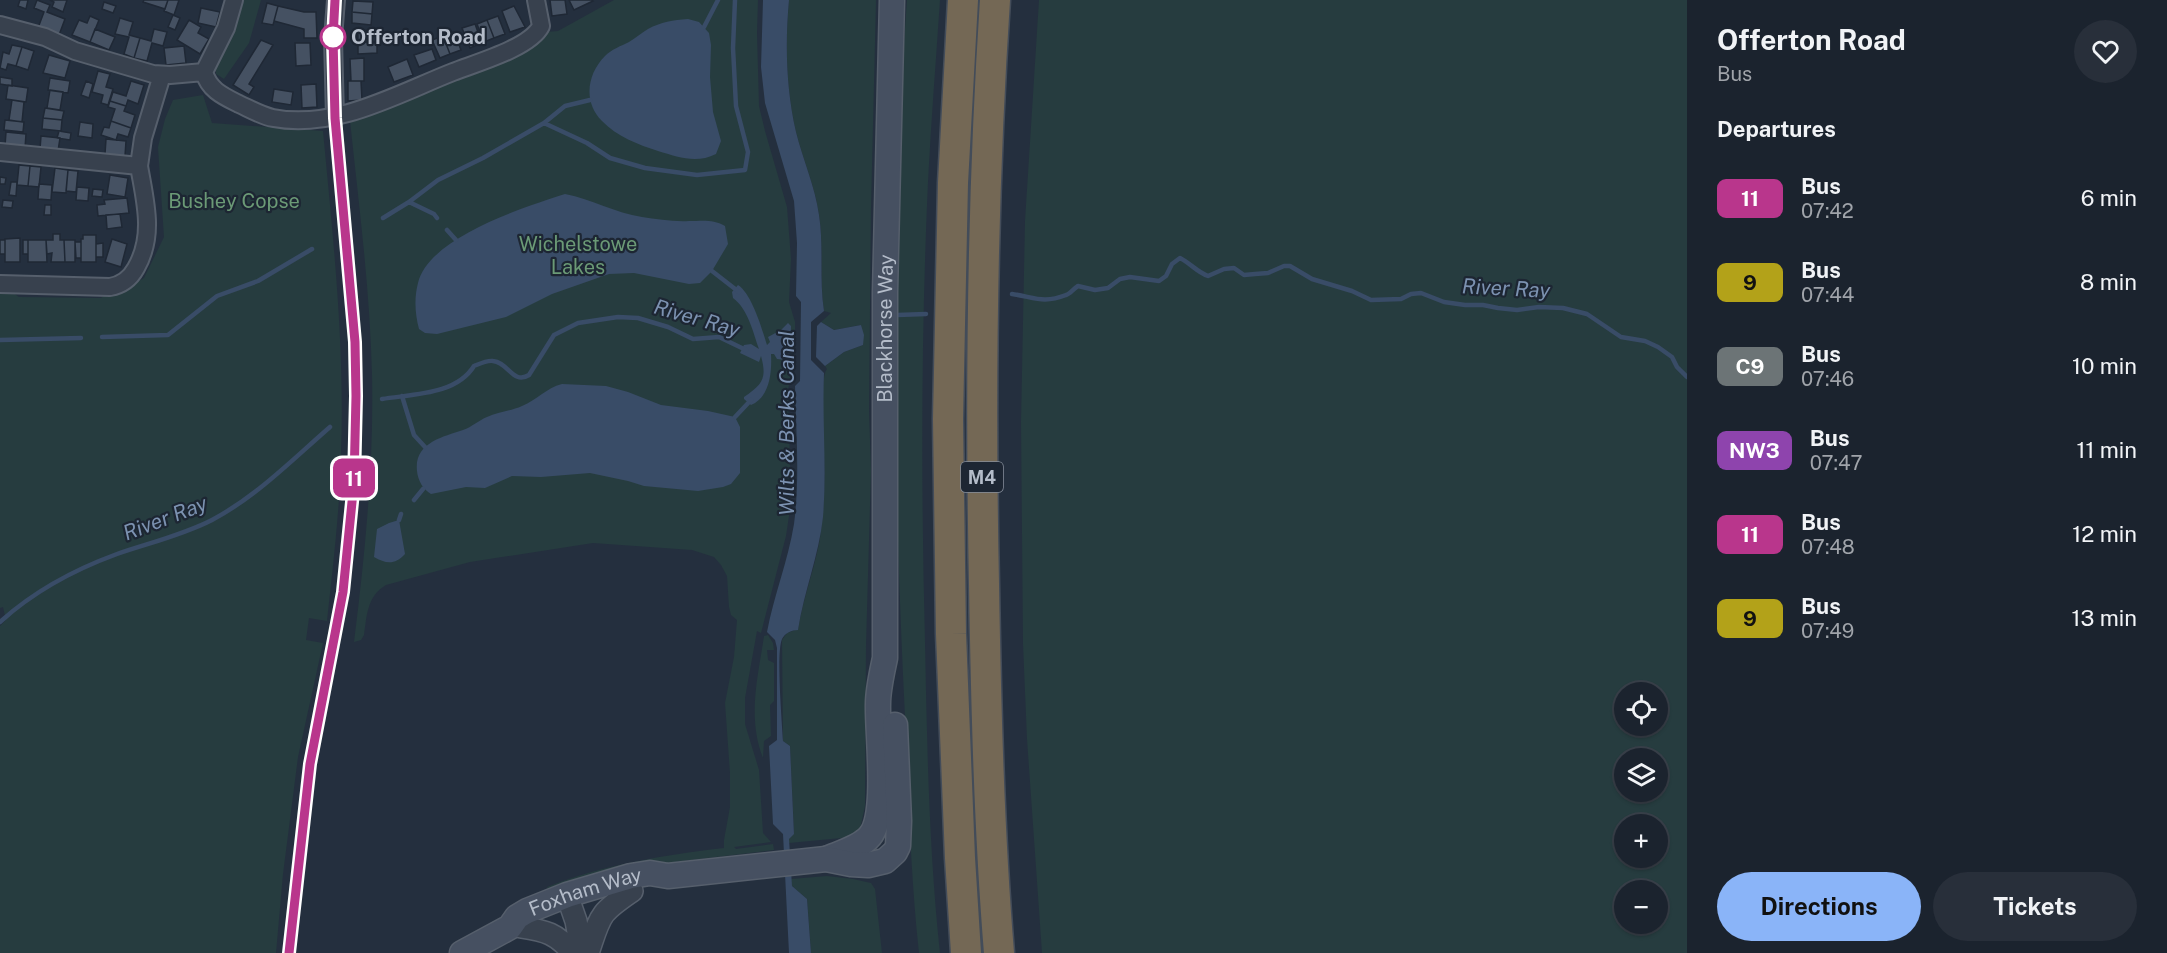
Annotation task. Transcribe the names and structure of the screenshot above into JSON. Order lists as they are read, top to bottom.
{
  "streets": {
    "highway": ["M4"],
    "main road": ["Blackhorse Way", "Foxham Way"]
  },
  "crossings": [
    ["Blackhorse Way", "Foxham Way"]
  ],
  "water": ["River Ray", "Wilts & Berks Canal"],
  "parks": ["Bushey Copse", "Wichelstowe Lakes"],
  "places": ["Offerton Road"],
  "lines": ["bus line 11"],
  "page": {
    "on_map": "11",
    "heading": [
      ["Offerton Road", "Bus"],
      "Departures"
    ],
    "list": [
      {
        "mark": "11",
        "name": "Bus",
        "note": "07:42",
        "value": "6 min"
      },
      {
        "mark": "9",
        "name": "Bus",
        "note": "07:44",
        "value": "8 min"
      },
      {
        "mark": "C9",
        "name": "Bus",
        "note": "07:46",
        "value": "10 min"
      },
      {
        "mark": "NW3",
        "name": "Bus",
        "note": "07:47",
        "value": "11 min"
      },
      {
        "mark": "11",
        "name": "Bus",
        "note": "07:48",
        "value": "12 min"
      },
      {
        "mark": "9",
        "name": "Bus",
        "note": "07:49",
        "value": "13 min"
      }
    ],
    "map_buttons": ["+", "−"],
    "buttons": ["Directions", "Tickets"]
  }
}
